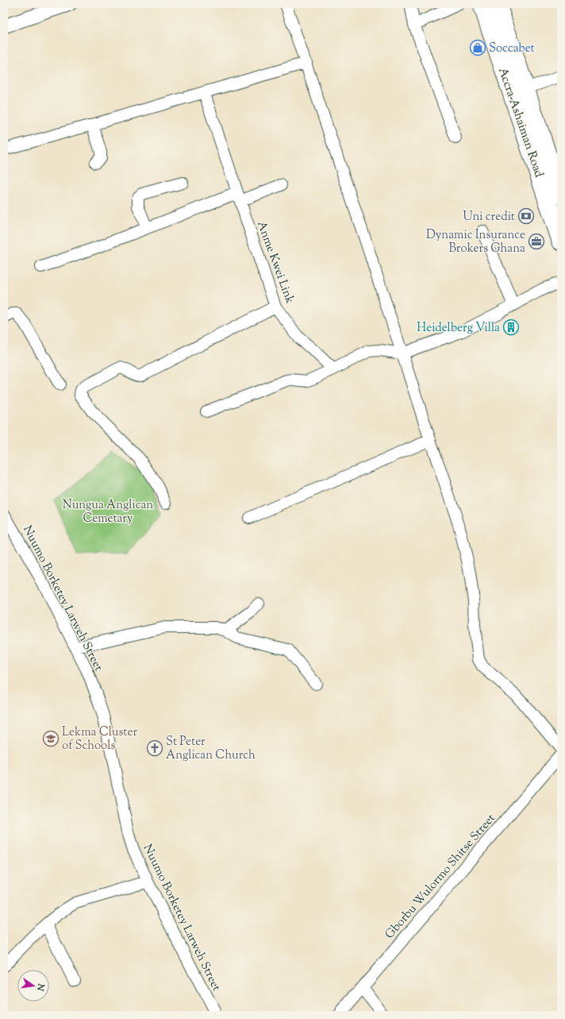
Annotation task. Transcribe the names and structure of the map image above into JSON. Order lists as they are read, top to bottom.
{
  "streets": {
    "main road": ["Accra-Ashaiman Road"],
    "street": ["Anme Kwei Link", "Nuumo Borketey Larweh Street", "Gborbu Wulormo Shitse Street"]
  },
  "parks": ["Nungua Anglican Cemetary"],
  "places": {
    "shop": ["Soccabet"],
    "bank": ["Uni credit"],
    "office": ["Dynamic Insurance Brokers Ghana"],
    "building": ["Heidelberg Villa"],
    "school or university": ["Lekma Cluster of Schools"],
    "church": ["St Peter Anglican Church"]
  },
  "north": "right"
}
